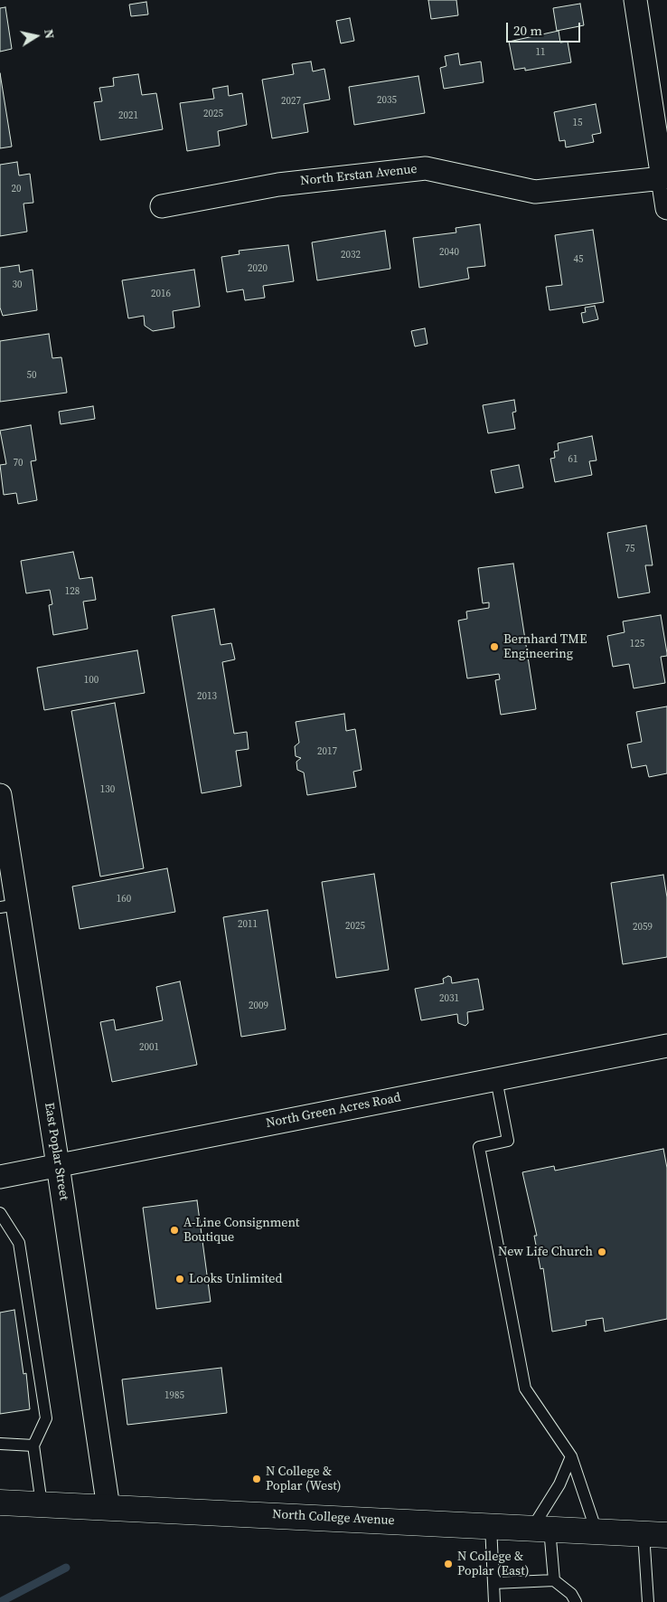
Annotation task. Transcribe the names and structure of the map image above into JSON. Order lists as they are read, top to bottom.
{
  "streets": {
    "main road": ["North College Avenue"],
    "street": ["North Erstan Avenue", "North Green Acres Road", "East Poplar Street"]
  },
  "crossings": [
    ["North Green Acres Road", "East Poplar Street"],
    ["East Poplar Street", "North College Avenue"]
  ],
  "places": [
    "Bernhard TME Engineering",
    "A-Line Consignment Boutique",
    "New Life Church",
    "Looks Unlimited",
    "N College & Poplar (West)",
    "N College & Poplar (East)"
  ],
  "house_numbers": [
    "11",
    "2035",
    "2027",
    "2025",
    "2021",
    "15",
    "20",
    "2040",
    "2032",
    "45",
    "2020",
    "30",
    "2016",
    "50",
    "61",
    "70",
    "75",
    "128",
    "125",
    "100",
    "2013",
    "2017",
    "130",
    "160",
    "2011",
    "2025",
    "2059",
    "2031",
    "2009",
    "2001",
    "1985"
  ],
  "scale_bar": "20 m",
  "north": "right"
}
